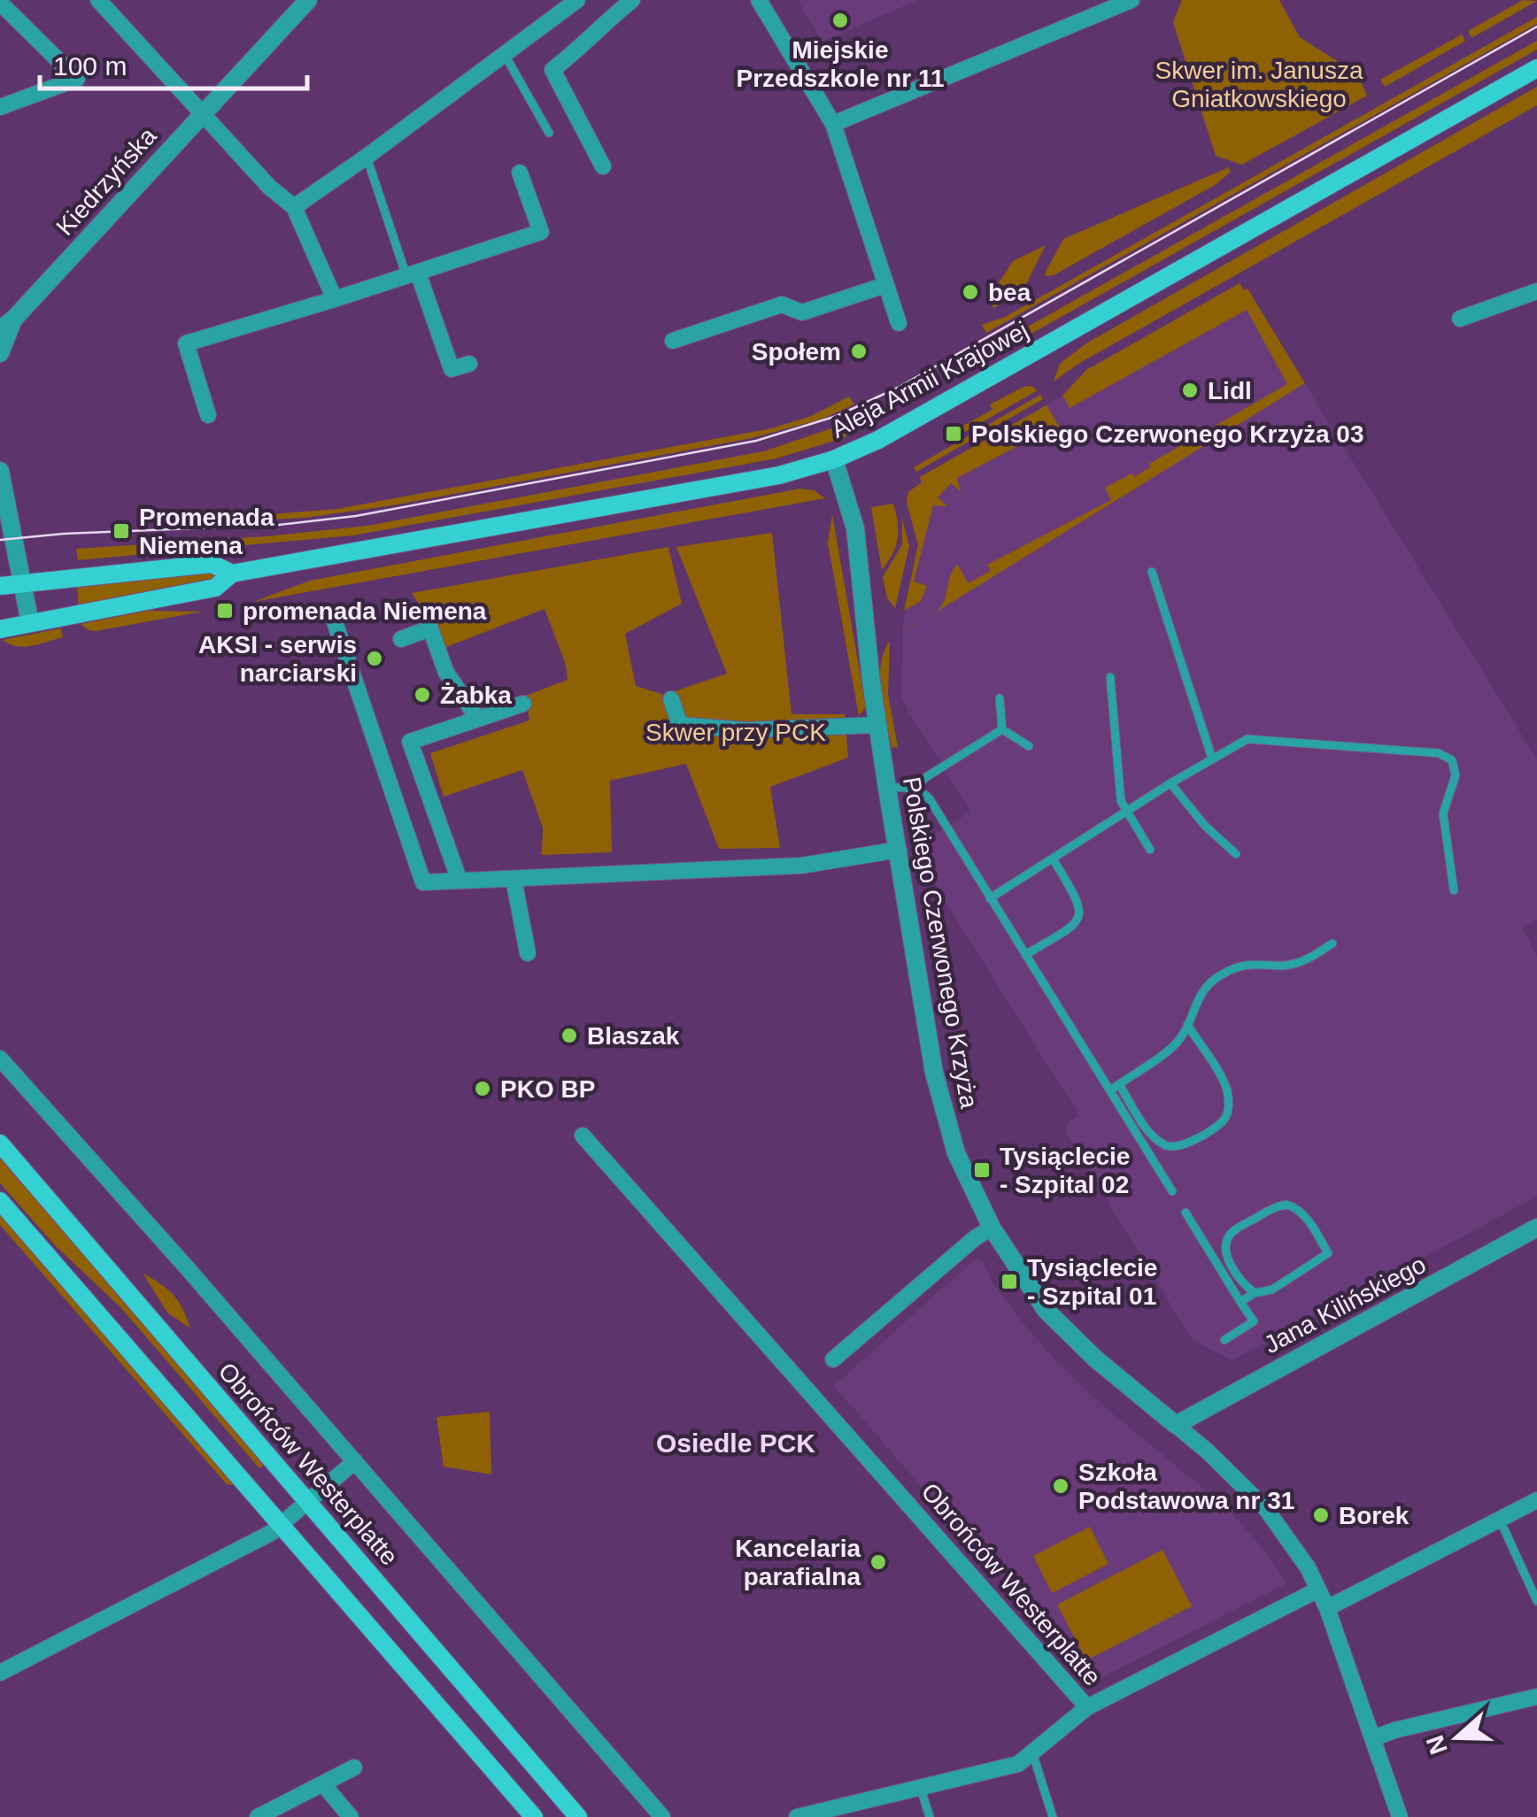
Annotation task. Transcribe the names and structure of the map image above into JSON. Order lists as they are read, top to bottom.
{
  "streets": {
    "main road": ["Aleja Armii Krajowej", "Obrońców Westerplatte"],
    "street": ["Kiedrzyńska", "Polskiego Czerwonego Krzyża", "Jana Kilińskiego"]
  },
  "crossings": [
    ["Aleja Armii Krajowej", "Polskiego Czerwonego Krzyża"],
    ["Polskiego Czerwonego Krzyża", "Jana Kilińskiego"],
    ["Polskiego Czerwonego Krzyża", "Obrońców Westerplatte"]
  ],
  "districts": ["Osiedle PCK"],
  "parks": ["Skwer im. Janusza Gniatkowskiego", "Skwer przy PCK"],
  "places": {
    "other": [
      "Miejskie Przedszkole nr 11",
      "bea",
      "Społem",
      "Lidl",
      "AKSI - serwis narciarski",
      "Żabka",
      "Blaszak",
      "PKO BP",
      "Szkoła Podstawowa nr 31",
      "Borek",
      "Kancelaria parafialna"
    ],
    "transit": [
      "Polskiego Czerwonego Krzyża 03",
      "Promenada Niemena",
      "promenada Niemena",
      "Tysiąclecie - Szpital 02",
      "Tysiąclecie - Szpital 01"
    ]
  },
  "scale_bar": "100 m",
  "north": "left"
}
